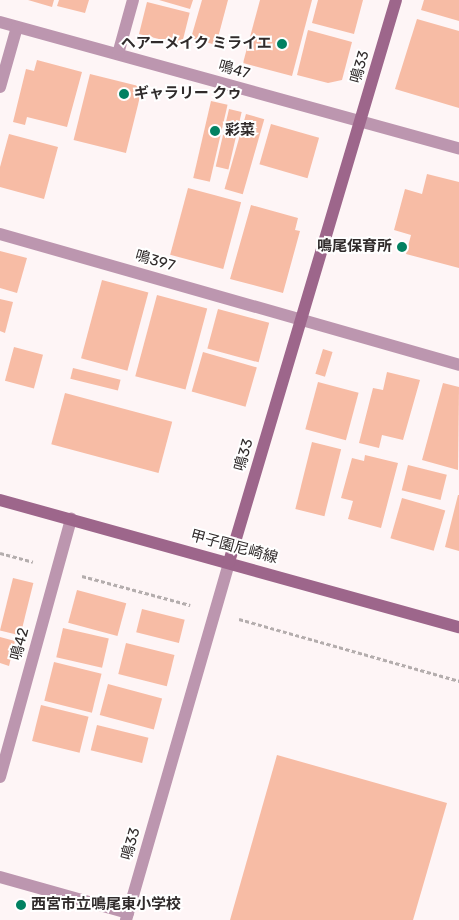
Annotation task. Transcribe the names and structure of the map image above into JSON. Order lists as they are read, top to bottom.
{
  "streets": {
    "street": [
      "鳴33",
      "鳴47",
      "鳴397",
      "甲子園尼崎線",
      "鳴42"
    ]
  },
  "crossings": [
    ["鳴33", "鳴47"],
    ["鳴33", "鳴397"],
    ["鳴33", "甲子園尼崎線"],
    ["甲子園尼崎線", "鳴42"]
  ],
  "places": [
    "ヘアーメイク ミライエ",
    "ギャラリー クゥ",
    "彩菜",
    "鳴尾保育所",
    "西宮市立鳴尾東小学校"
  ]
}
